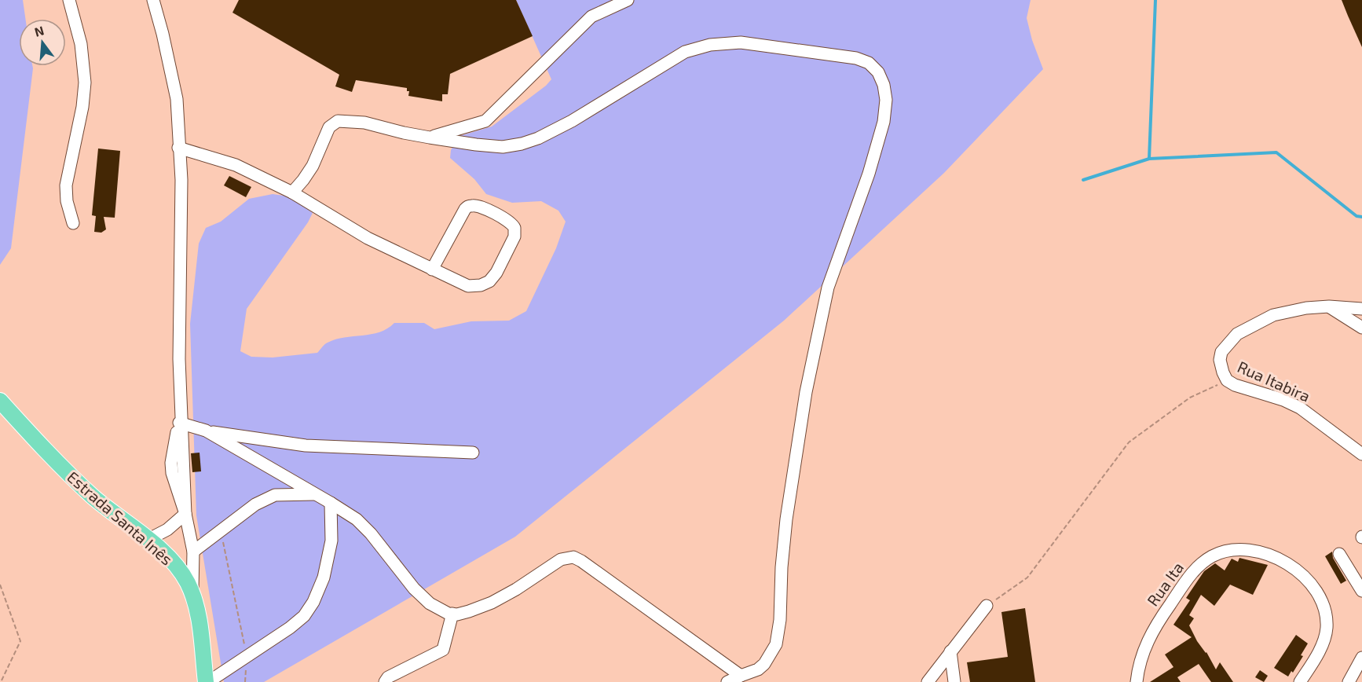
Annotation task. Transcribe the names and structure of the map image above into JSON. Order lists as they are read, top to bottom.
{
  "streets": {
    "main road": ["Estrada Santa Inês"],
    "street": ["Rua Itabira", "Rua Ita"]
  },
  "north": "top"
}
